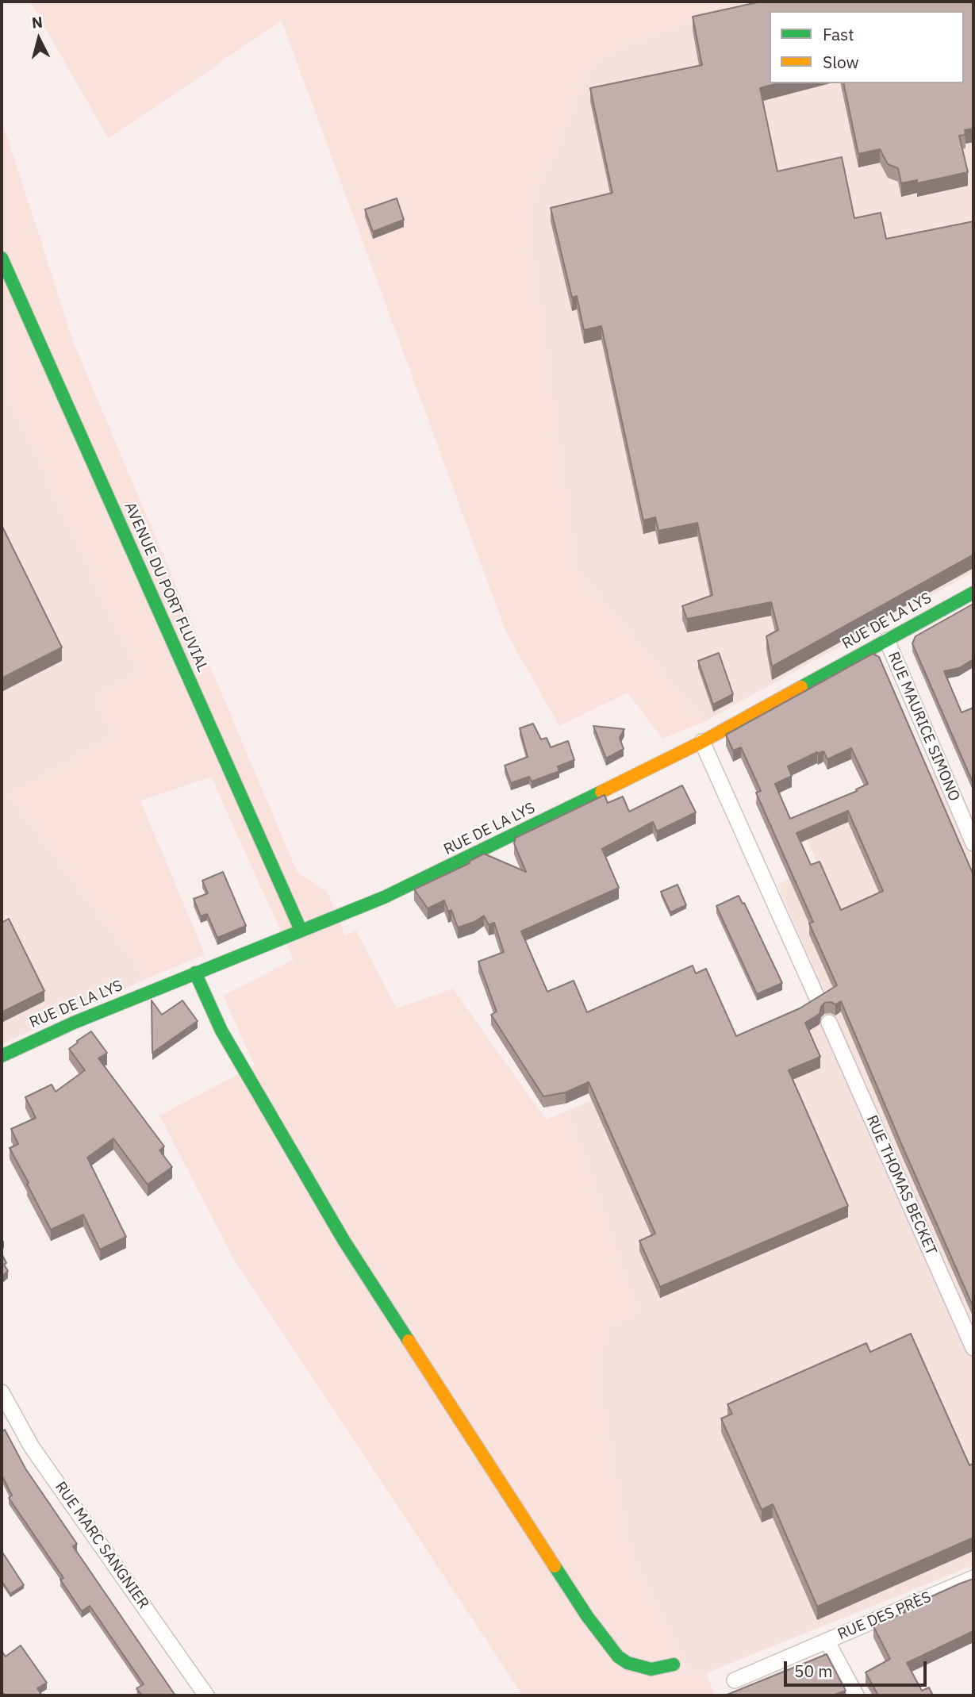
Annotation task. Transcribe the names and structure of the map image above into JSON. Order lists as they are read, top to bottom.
{
  "streets": {
    "street": [
      "AVENUE DU PORT FLUVIAL",
      "RUE DE LA LYS",
      "RUE MAURICE SIMONO",
      "RUE THOMAS BECKET",
      "RUE MARC SANGNIER",
      "RUE DES PRÈS"
    ]
  },
  "crossings": [
    ["AVENUE DU PORT FLUVIAL", "RUE DE LA LYS"],
    ["RUE DE LA LYS", "RUE MAURICE SIMONO"]
  ],
  "legend": ["Fast", "Slow"],
  "scale_bar": "50 m",
  "north": "top"
}
